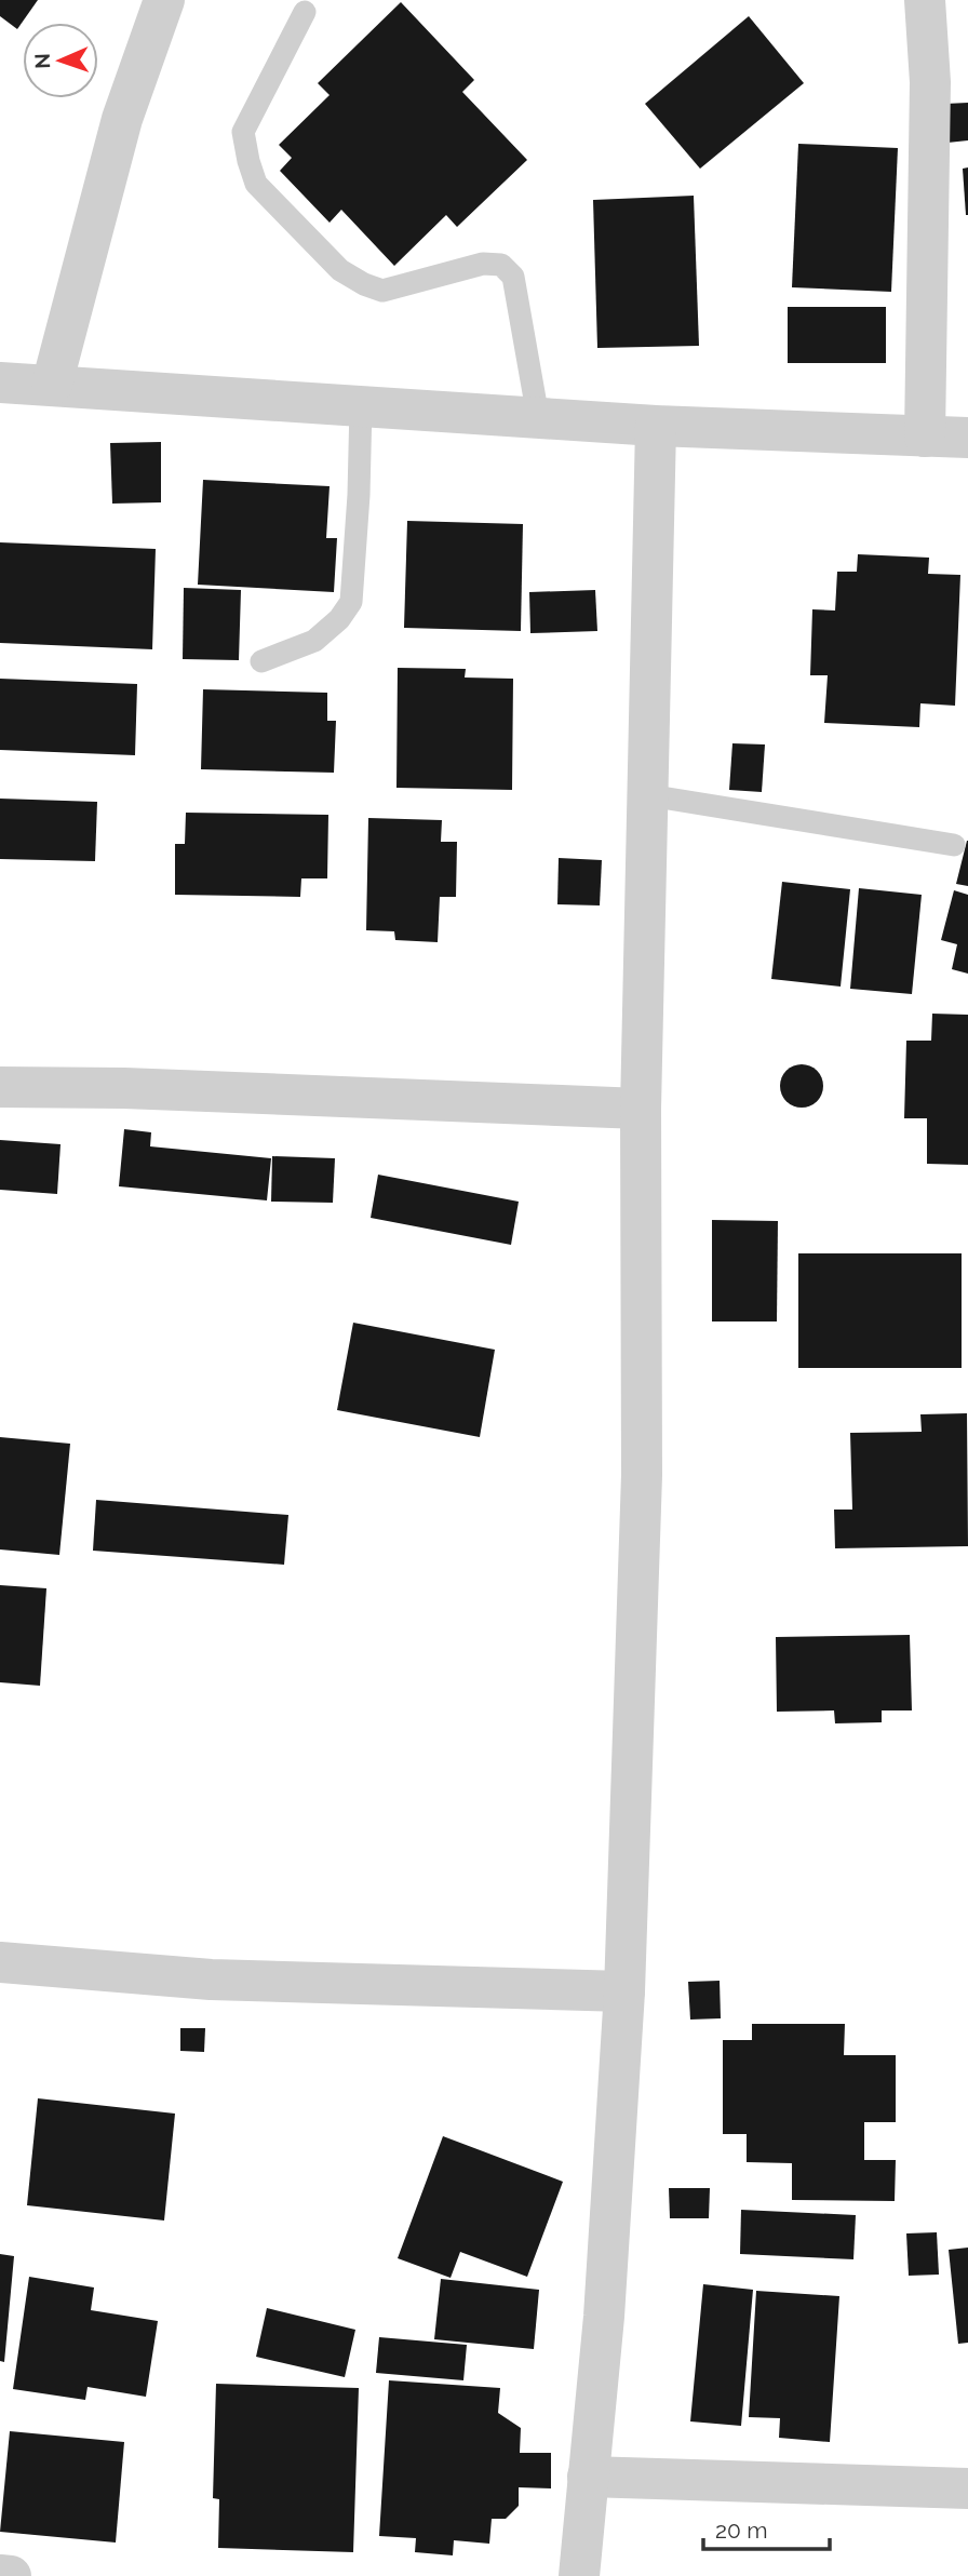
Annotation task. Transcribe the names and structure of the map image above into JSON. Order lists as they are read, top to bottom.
{
  "scale_bar": "20 m",
  "north": "left"
}
